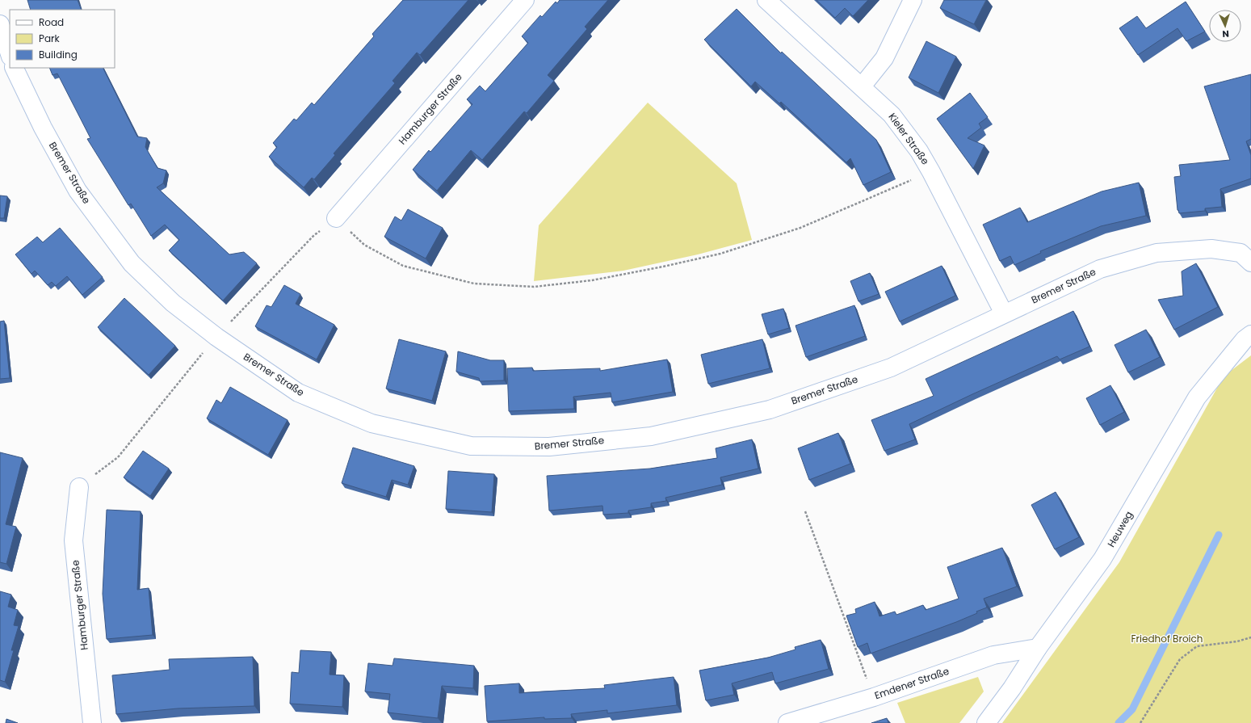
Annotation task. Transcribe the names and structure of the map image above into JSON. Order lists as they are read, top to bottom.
{
  "streets": {
    "street": [
      "Hamburger Straße",
      "Kieler Straße",
      "Bremer Straße",
      "Heuweg",
      "Emdener Straße"
    ]
  },
  "crossings": [
    ["Kieler Straße", "Bremer Straße"],
    ["Heuweg", "Emdener Straße"]
  ],
  "parks": ["Friedhof Broich"],
  "legend": ["Road", "Park", "Building"],
  "north": "bottom"
}
